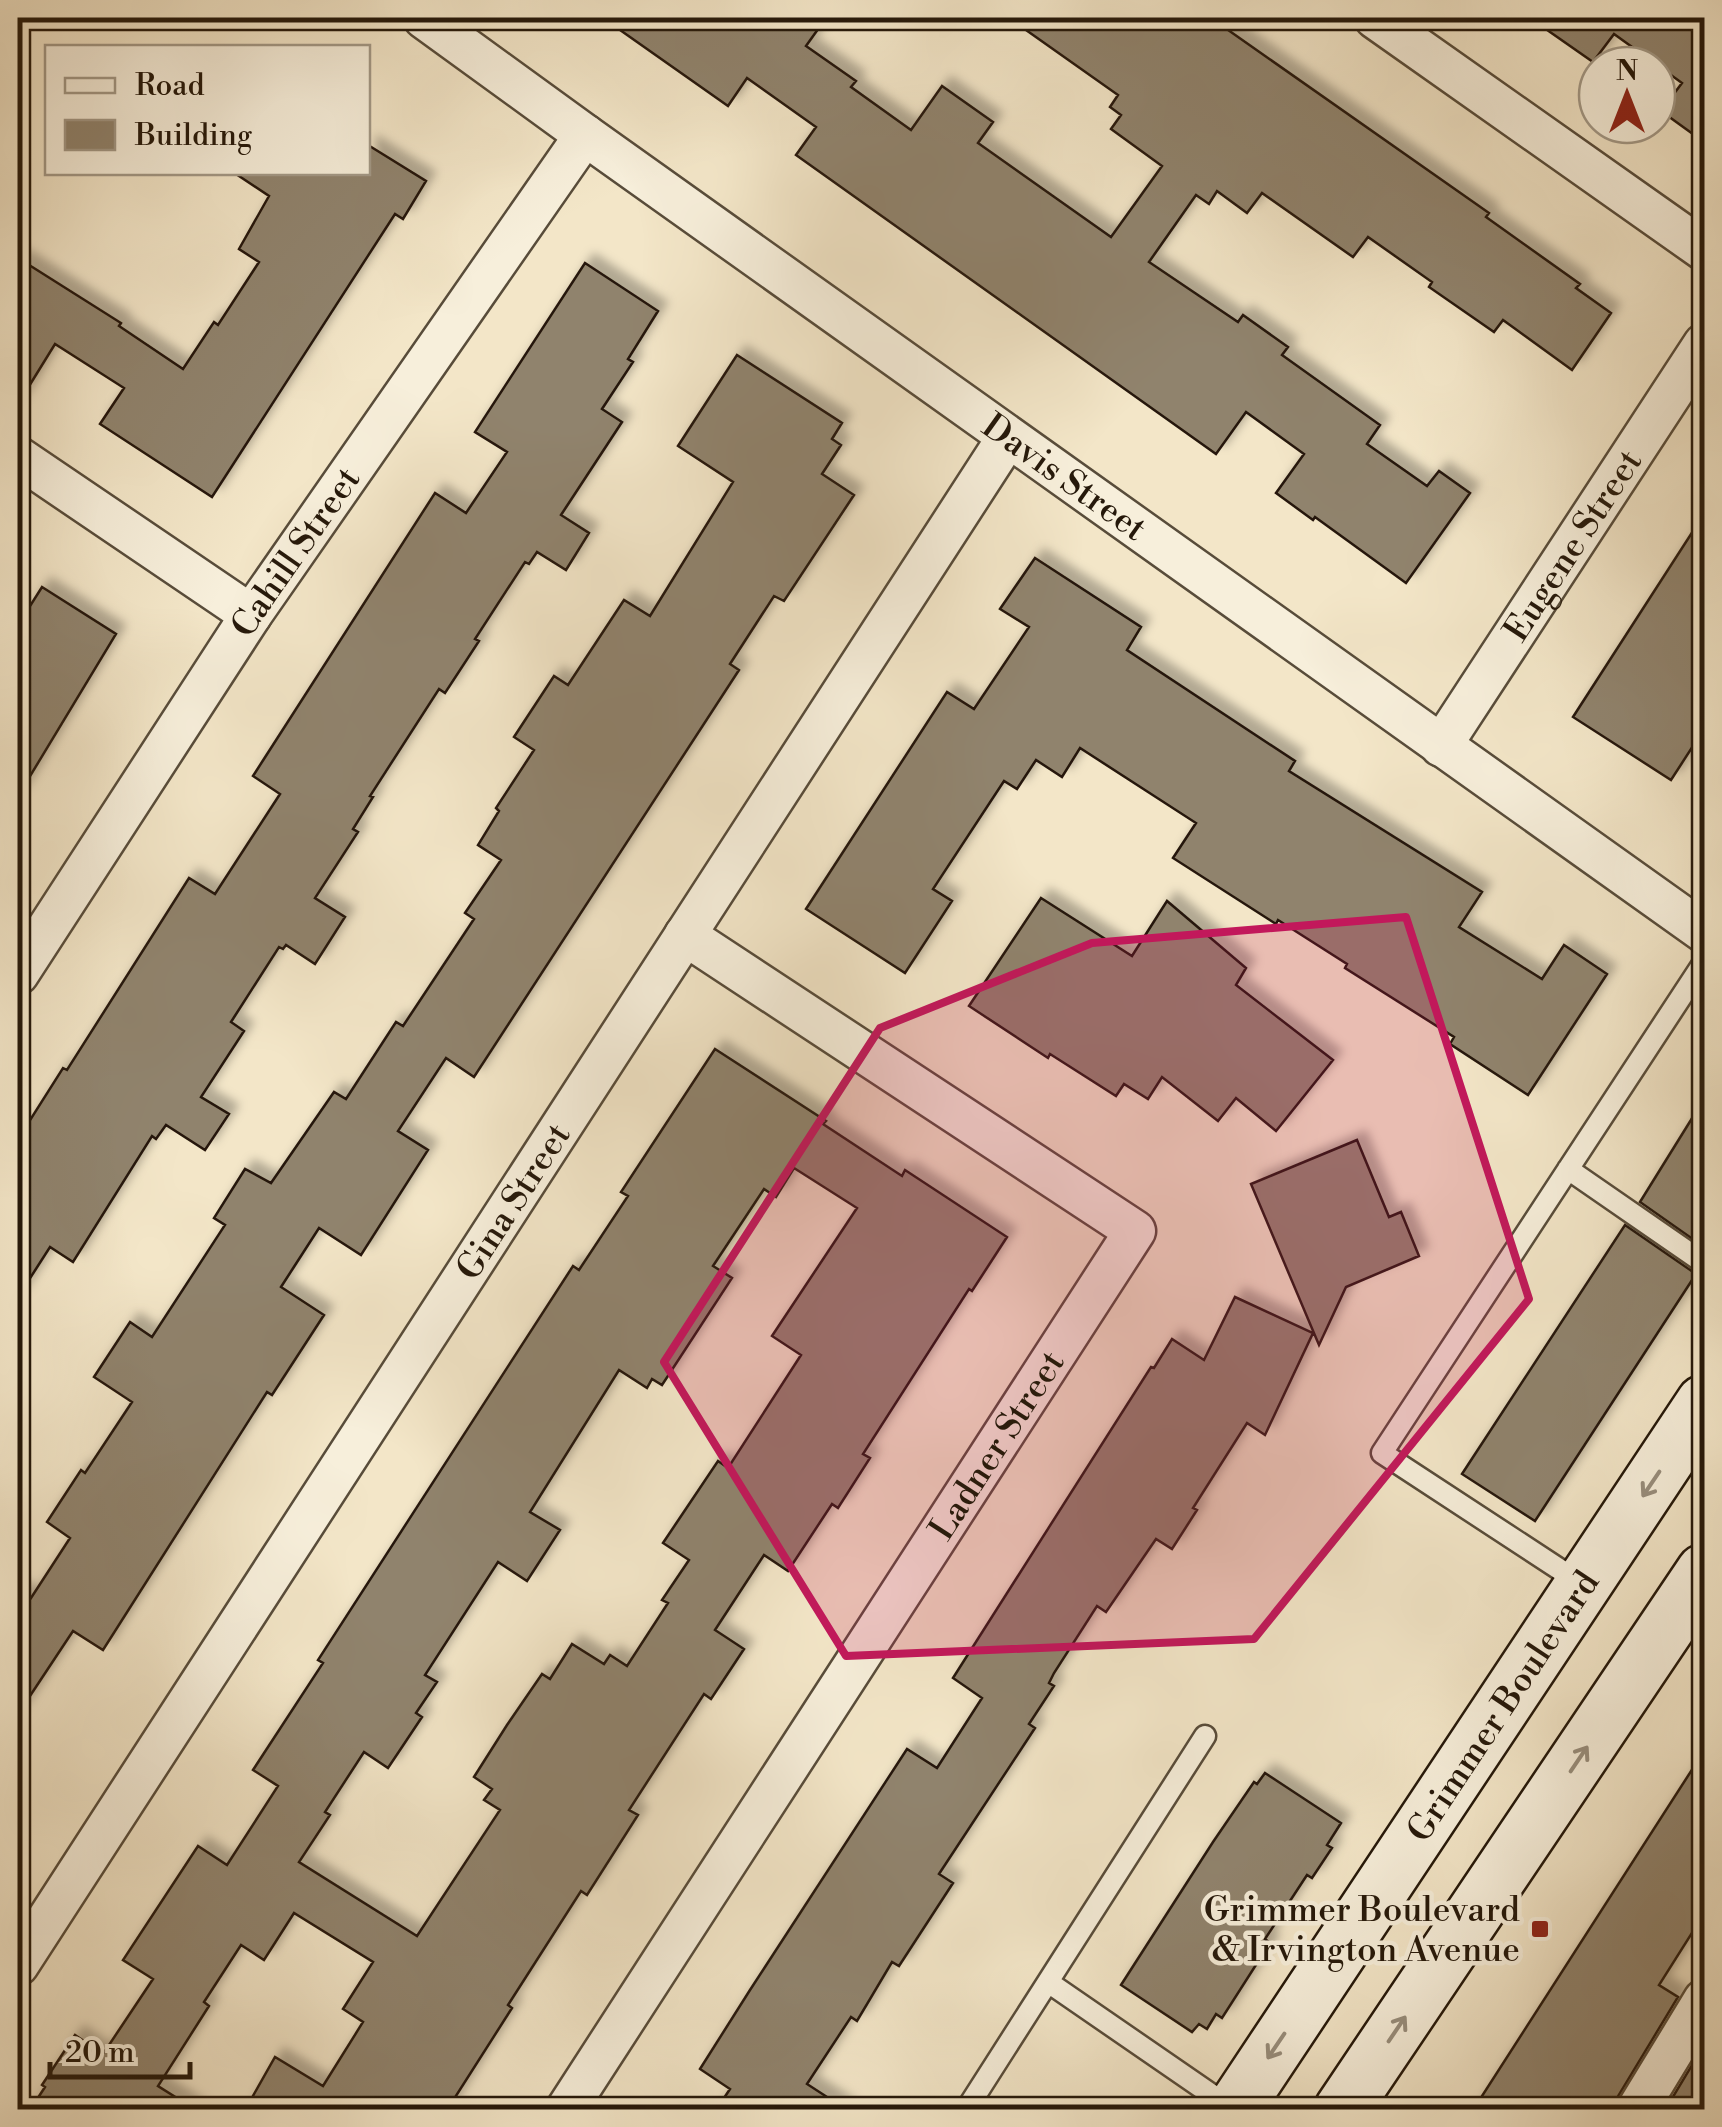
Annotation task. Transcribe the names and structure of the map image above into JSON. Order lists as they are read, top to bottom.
{
  "streets": {
    "main road": ["Grimmer Boulevard"],
    "street": [
      "Davis Street",
      "Eugene Street",
      "Cahill Street",
      "Gina Street",
      "Ladner Street"
    ]
  },
  "crossings": [
    ["Davis Street", "Eugene Street"],
    ["Davis Street", "Cahill Street"],
    ["Davis Street", "Gina Street"],
    ["Gina Street", "Ladner Street"]
  ],
  "places": {
    "transit": ["Grimmer Boulevard & Irvington Avenue"]
  },
  "legend": ["Road", "Building"],
  "scale_bar": "20 m",
  "north": "top"
}
